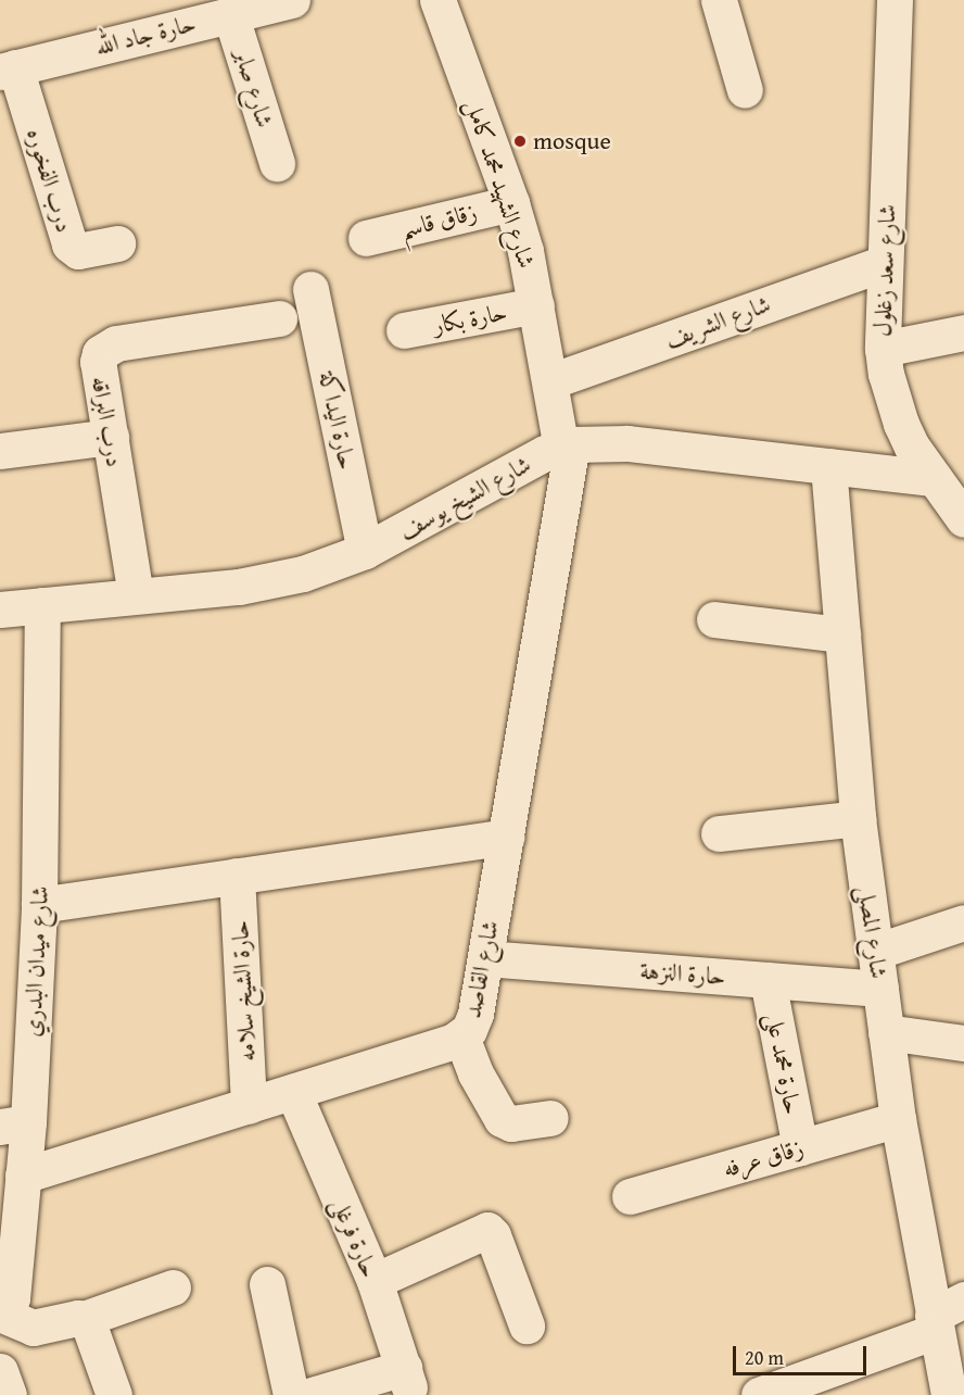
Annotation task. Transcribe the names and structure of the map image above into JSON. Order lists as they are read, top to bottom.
{
  "streets": {
    "street": [
      "حارة جاد الله",
      "شارع صابر",
      "درب الفخوره",
      "شارع الشهيد محمد كامل",
      "زقاق قاسم",
      "شارع سعد زغلول",
      "حارة بكار",
      "شارع الشريف",
      "حارة اليداكة",
      "درب البراقه",
      "شارع الشيخ يوسف",
      "شارع المصلى",
      "شارع ميدان البدري",
      "شارع القاصد",
      "حارة النزهة",
      "حارة الشيخ سلامه",
      "حارة محمد على",
      "زقاق عرفه",
      "حارة فرغلى"
    ]
  },
  "crossings": [
    ["حارة جاد الله", "شارع صابر"],
    ["حارة جاد الله", "درب الفخوره"],
    ["شارع الشهيد محمد كامل", "زقاق قاسم"],
    ["شارع الشهيد محمد كامل", "حارة بكار"],
    ["شارع الشهيد محمد كامل", "شارع الشريف"],
    ["شارع الشهيد محمد كامل", "شارع الشيخ يوسف"],
    ["شارع الشهيد محمد كامل", "شارع القاصد"],
    ["شارع سعد زغلول", "شارع الشريف"],
    ["شارع سعد زغلول", "شارع الشيخ يوسف"],
    ["حارة اليداكة", "شارع الشيخ يوسف"],
    ["درب البراقه", "شارع الشيخ يوسف"],
    ["شارع الشيخ يوسف", "شارع المصلى"],
    ["شارع الشيخ يوسف", "شارع ميدان البدري"],
    ["شارع الشيخ يوسف", "شارع القاصد"],
    ["شارع المصلى", "حارة النزهة"],
    ["شارع المصلى", "زقاق عرفه"],
    ["شارع ميدان البدري", "شارع القاصد"],
    ["شارع القاصد", "حارة النزهة"],
    ["شارع القاصد", "حارة الشيخ سلامه"],
    ["شارع القاصد", "حارة فرغلى"],
    ["حارة النزهة", "حارة محمد على"],
    ["حارة محمد على", "زقاق عرفه"]
  ],
  "places": ["mosque"],
  "scale_bar": "20 m"
}
